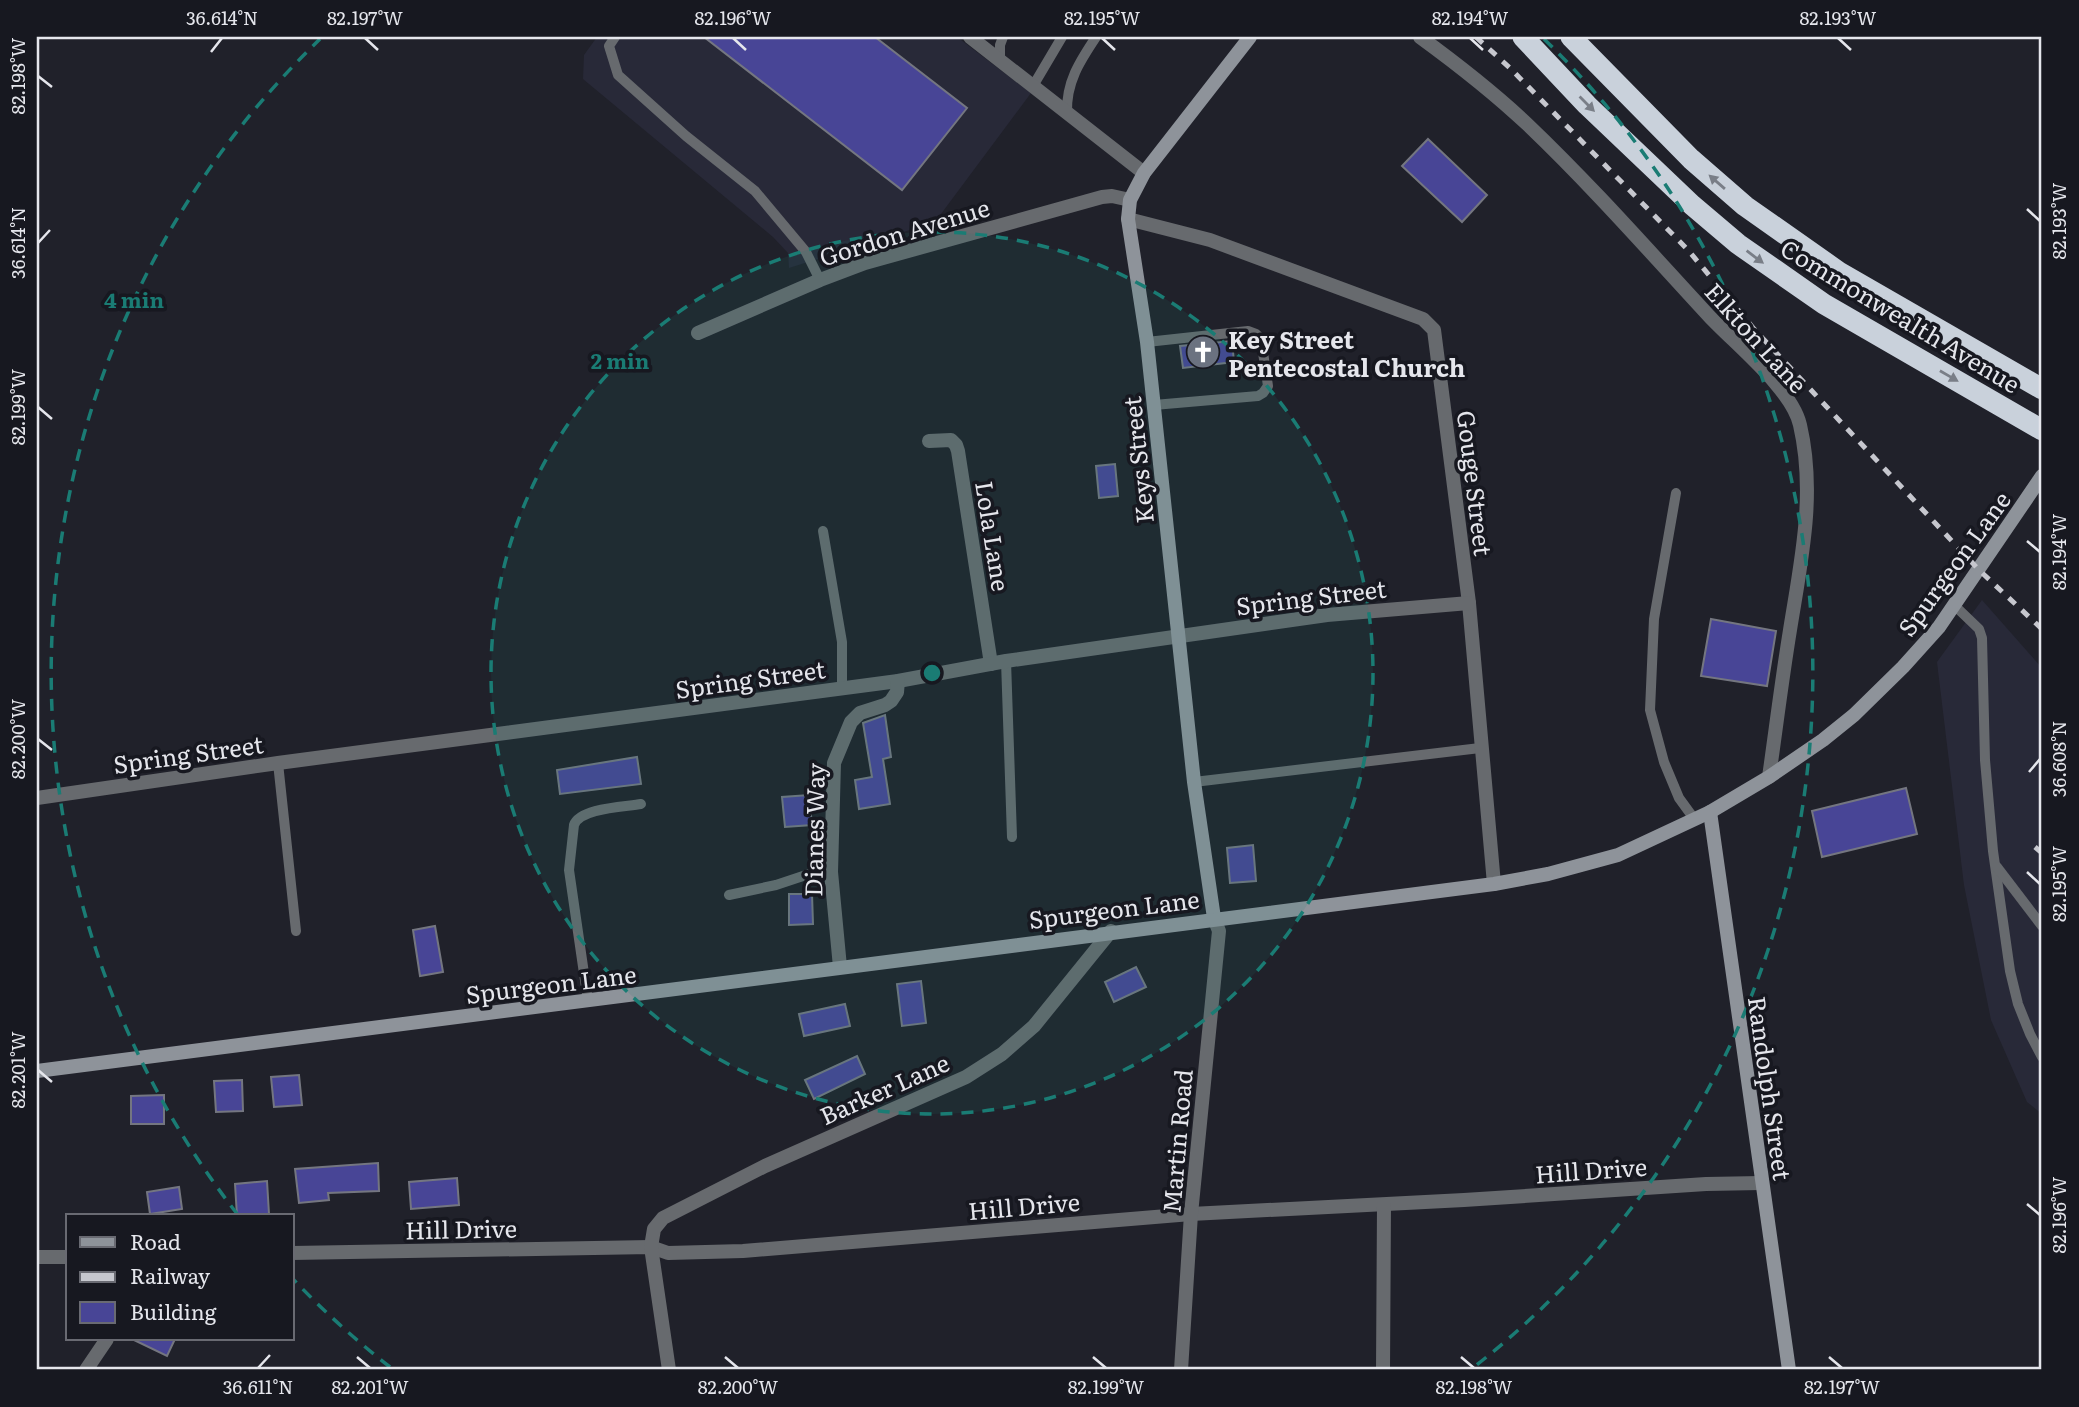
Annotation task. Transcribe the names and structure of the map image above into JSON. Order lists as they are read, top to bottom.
{
  "streets": {
    "highway": ["Commonwealth Avenue"],
    "street": [
      "Gordon Avenue",
      "Elkton Lane",
      "Keys Street",
      "Gouge Street",
      "Lola Lane",
      "Spurgeon Lane",
      "Spring Street",
      "Dianes Way",
      "Barker Lane",
      "Randolph Street",
      "Martin Road",
      "Hill Drive"
    ]
  },
  "crossings": [
    ["Gordon Avenue", "Keys Street"],
    ["Elkton Lane", "Spurgeon Lane"],
    ["Keys Street", "Gouge Street"],
    ["Keys Street", "Spurgeon Lane"],
    ["Keys Street", "Spring Street"],
    ["Keys Street", "Martin Road"],
    ["Gouge Street", "Spurgeon Lane"],
    ["Gouge Street", "Spring Street"],
    ["Lola Lane", "Spring Street"],
    ["Spurgeon Lane", "Dianes Way"],
    ["Spurgeon Lane", "Barker Lane"],
    ["Spurgeon Lane", "Randolph Street"],
    ["Spurgeon Lane", "Martin Road"],
    ["Spring Street", "Dianes Way"],
    ["Barker Lane", "Hill Drive"],
    ["Randolph Street", "Hill Drive"],
    ["Martin Road", "Hill Drive"]
  ],
  "places": {
    "church": ["Key Street Pentecostal Church"]
  },
  "legend": ["Road", "Railway", "Building"],
  "coordinates": [
    "36.614°N",
    "82.197°W",
    "82.196°W",
    "82.195°W",
    "82.194°W",
    "82.193°W",
    "82.198°W",
    "82.199°W",
    "82.200°W",
    "36.608°N",
    "82.201°W",
    "36.611°N"
  ],
  "rings": ["4 min", "2 min"]
}
